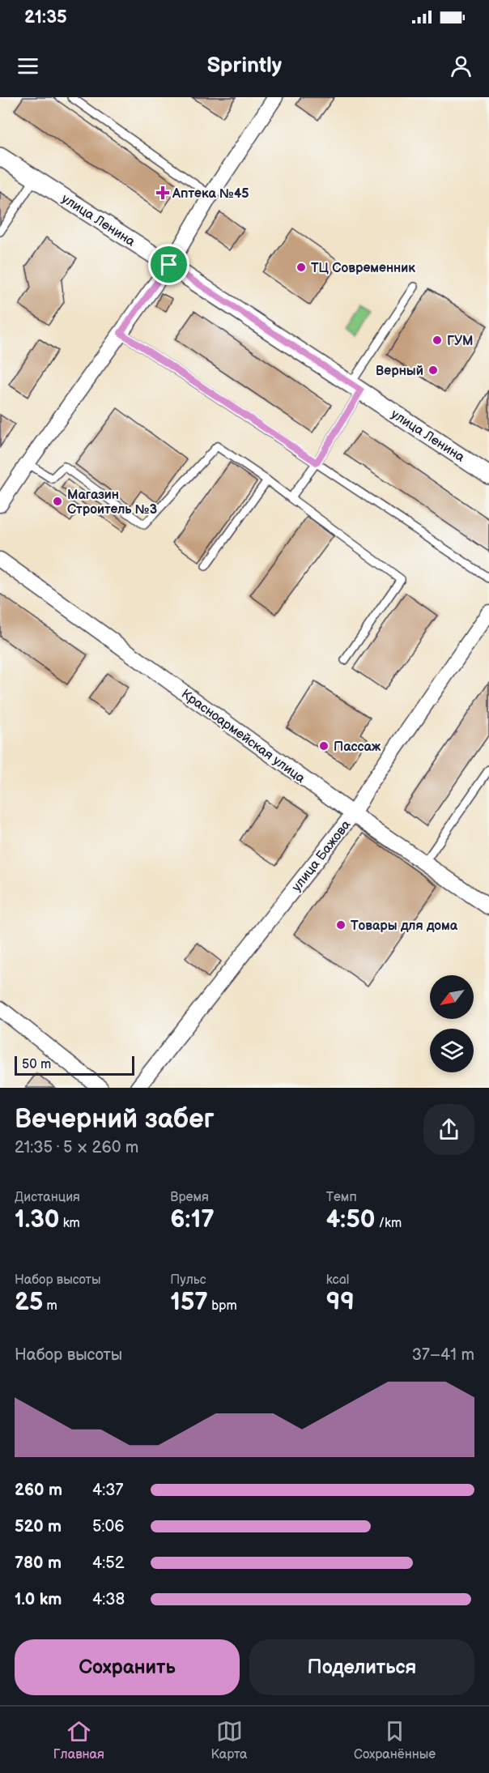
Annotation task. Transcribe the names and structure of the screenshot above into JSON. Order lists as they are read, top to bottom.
{
  "streets": {
    "street": ["улица Ленина", "Красноармейская улица", "улица Бажова"]
  },
  "crossings": [
    ["Красноармейская улица", "улица Бажова"]
  ],
  "places": {
    "health": ["Аптека №45"],
    "other": [
      "ТЦ Современник",
      "ГУМ",
      "Верный",
      "Магазин Строитель №3",
      "Пассаж",
      "Товары для дома"
    ]
  },
  "scale_bar": "50 m",
  "north": "bottom left",
  "page": {
    "status": "21:35",
    "header": "Sprintly",
    "scale": "50 m",
    "heading": ["Вечерний забег", "21:35 · 5 × 260 m"],
    "stats": [
      ["Дистанция", "1.30 km"],
      ["Время", "6:17"],
      ["Темп", "4:50 /km"],
      ["Набор высоты", "25 m"],
      ["Пульс", "157 bpm"],
      ["kcal", "99"]
    ],
    "chart": ["Набор высоты", "37–41 m"],
    "list": [
      {
        "name": "260 m",
        "note": "4:37"
      },
      {
        "name": "520 m",
        "note": "5:06"
      },
      {
        "name": "780 m",
        "note": "4:52"
      },
      {
        "name": "1.0 km",
        "note": "4:38"
      }
    ],
    "buttons": ["Сохранить", "Поделиться"],
    "tabs": ["Главная", "Карта", "Сохранённые"]
  }
}
